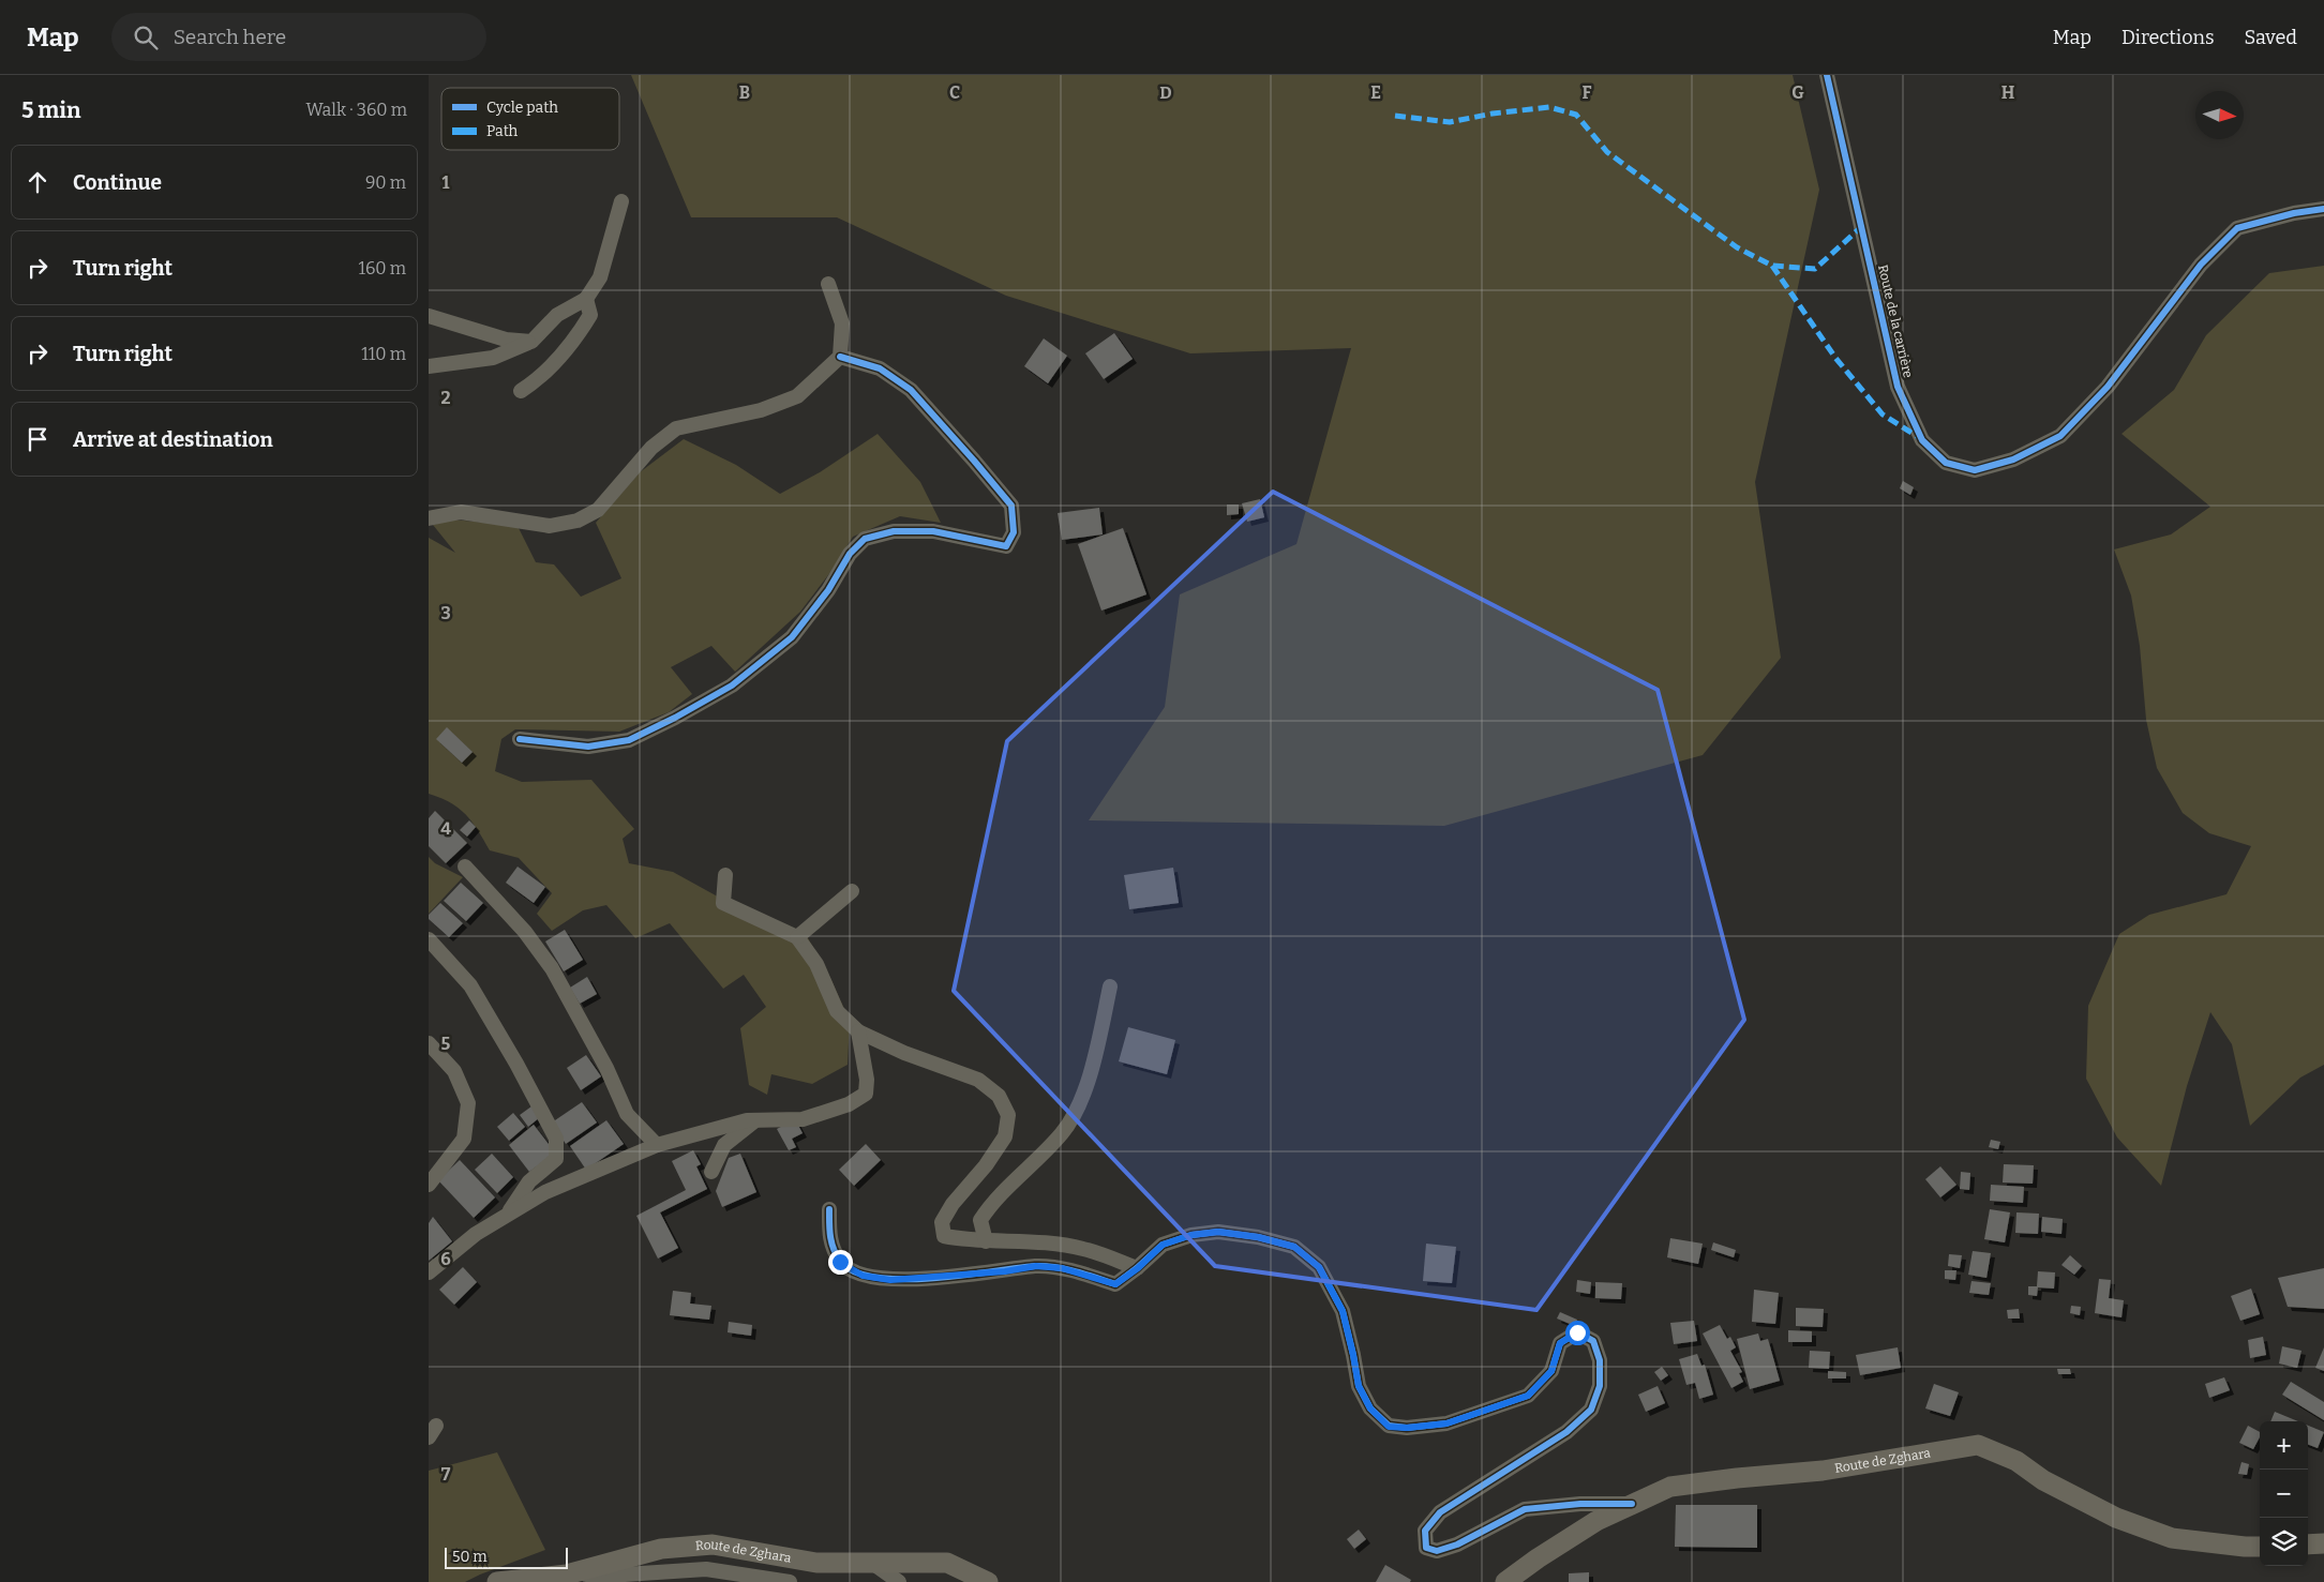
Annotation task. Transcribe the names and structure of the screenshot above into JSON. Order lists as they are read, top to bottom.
{
  "streets": {
    "street": ["Route de la carrière", "Route de Zghara"]
  },
  "legend": ["Cycle path", "Path"],
  "scale_bar": "50 m",
  "north": "right",
  "page": {
    "header": "Map",
    "search": "Search here",
    "nav": ["Map", "Directions", "Saved"],
    "heading": ["5 min", "Walk · 360 m"],
    "list": [
      ["Continue", "90 m"],
      ["Turn right", "160 m"],
      ["Turn right", "110 m"],
      "Arrive at destination"
    ],
    "map_buttons": ["+", "−"],
    "scale": "50 m"
  },
  "grid": {
    "columns": [
      "B",
      "C",
      "D",
      "E",
      "F",
      "G",
      "H"
    ],
    "rows": [
      "1",
      "2",
      "3",
      "4",
      "5",
      "6",
      "7"
    ]
  }
}
